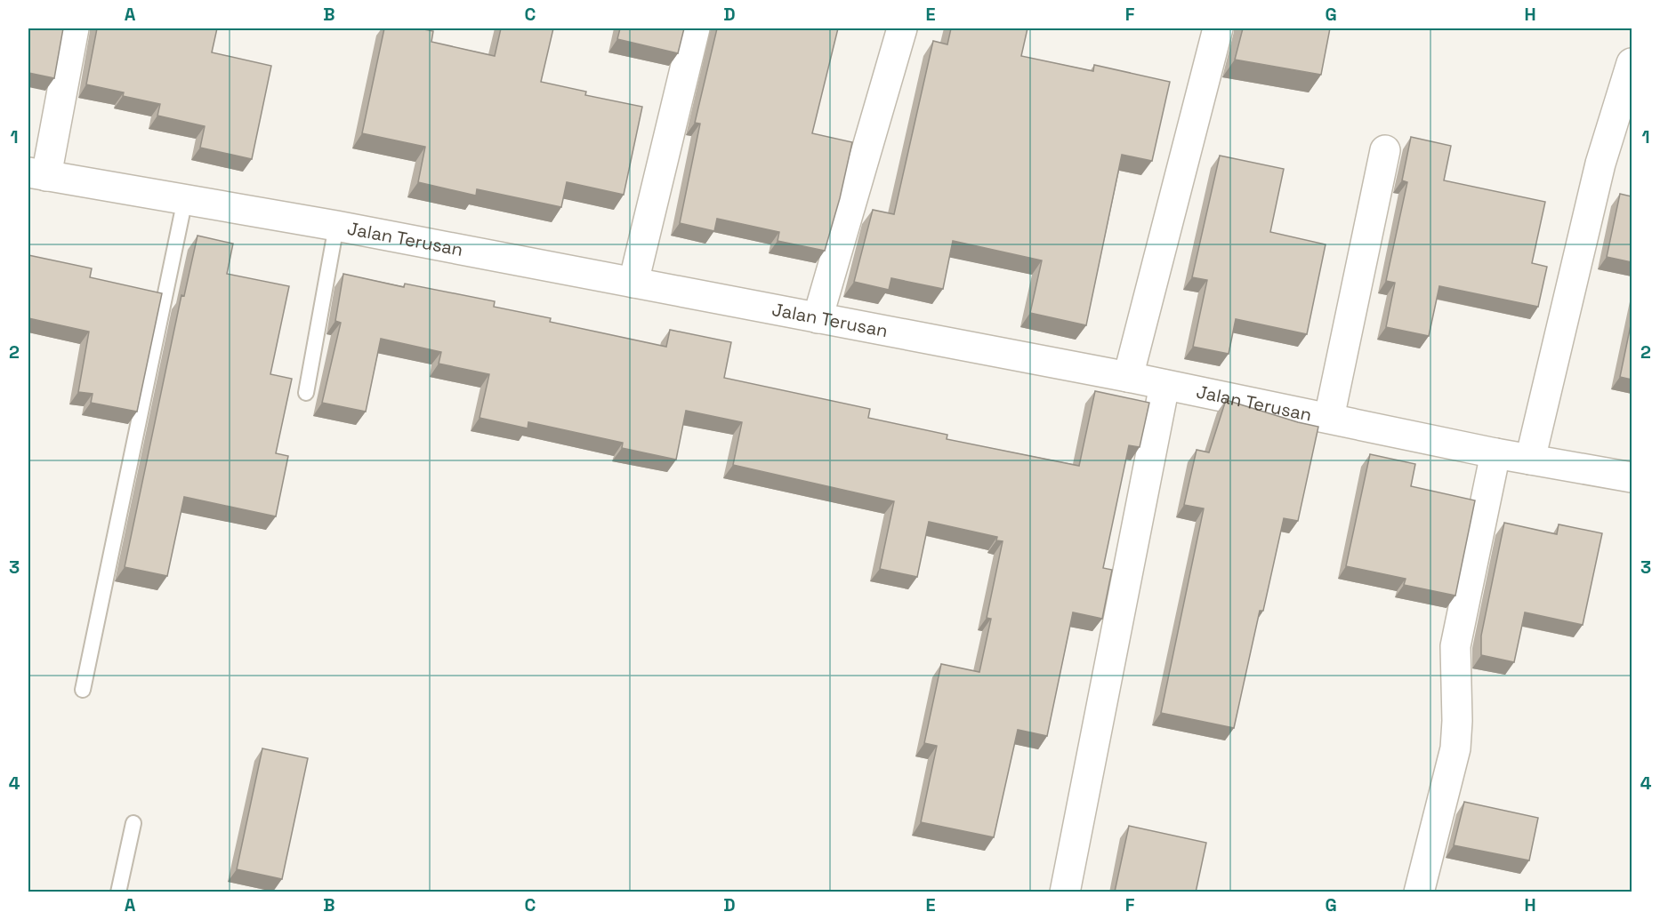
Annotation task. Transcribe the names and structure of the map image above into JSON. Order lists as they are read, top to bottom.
{
  "streets": {
    "street": ["Jalan Terusan"]
  },
  "grid": {
    "columns": [
      "A",
      "B",
      "C",
      "D",
      "E",
      "F",
      "G",
      "H"
    ],
    "rows": [
      "1",
      "2",
      "3",
      "4"
    ]
  }
}
